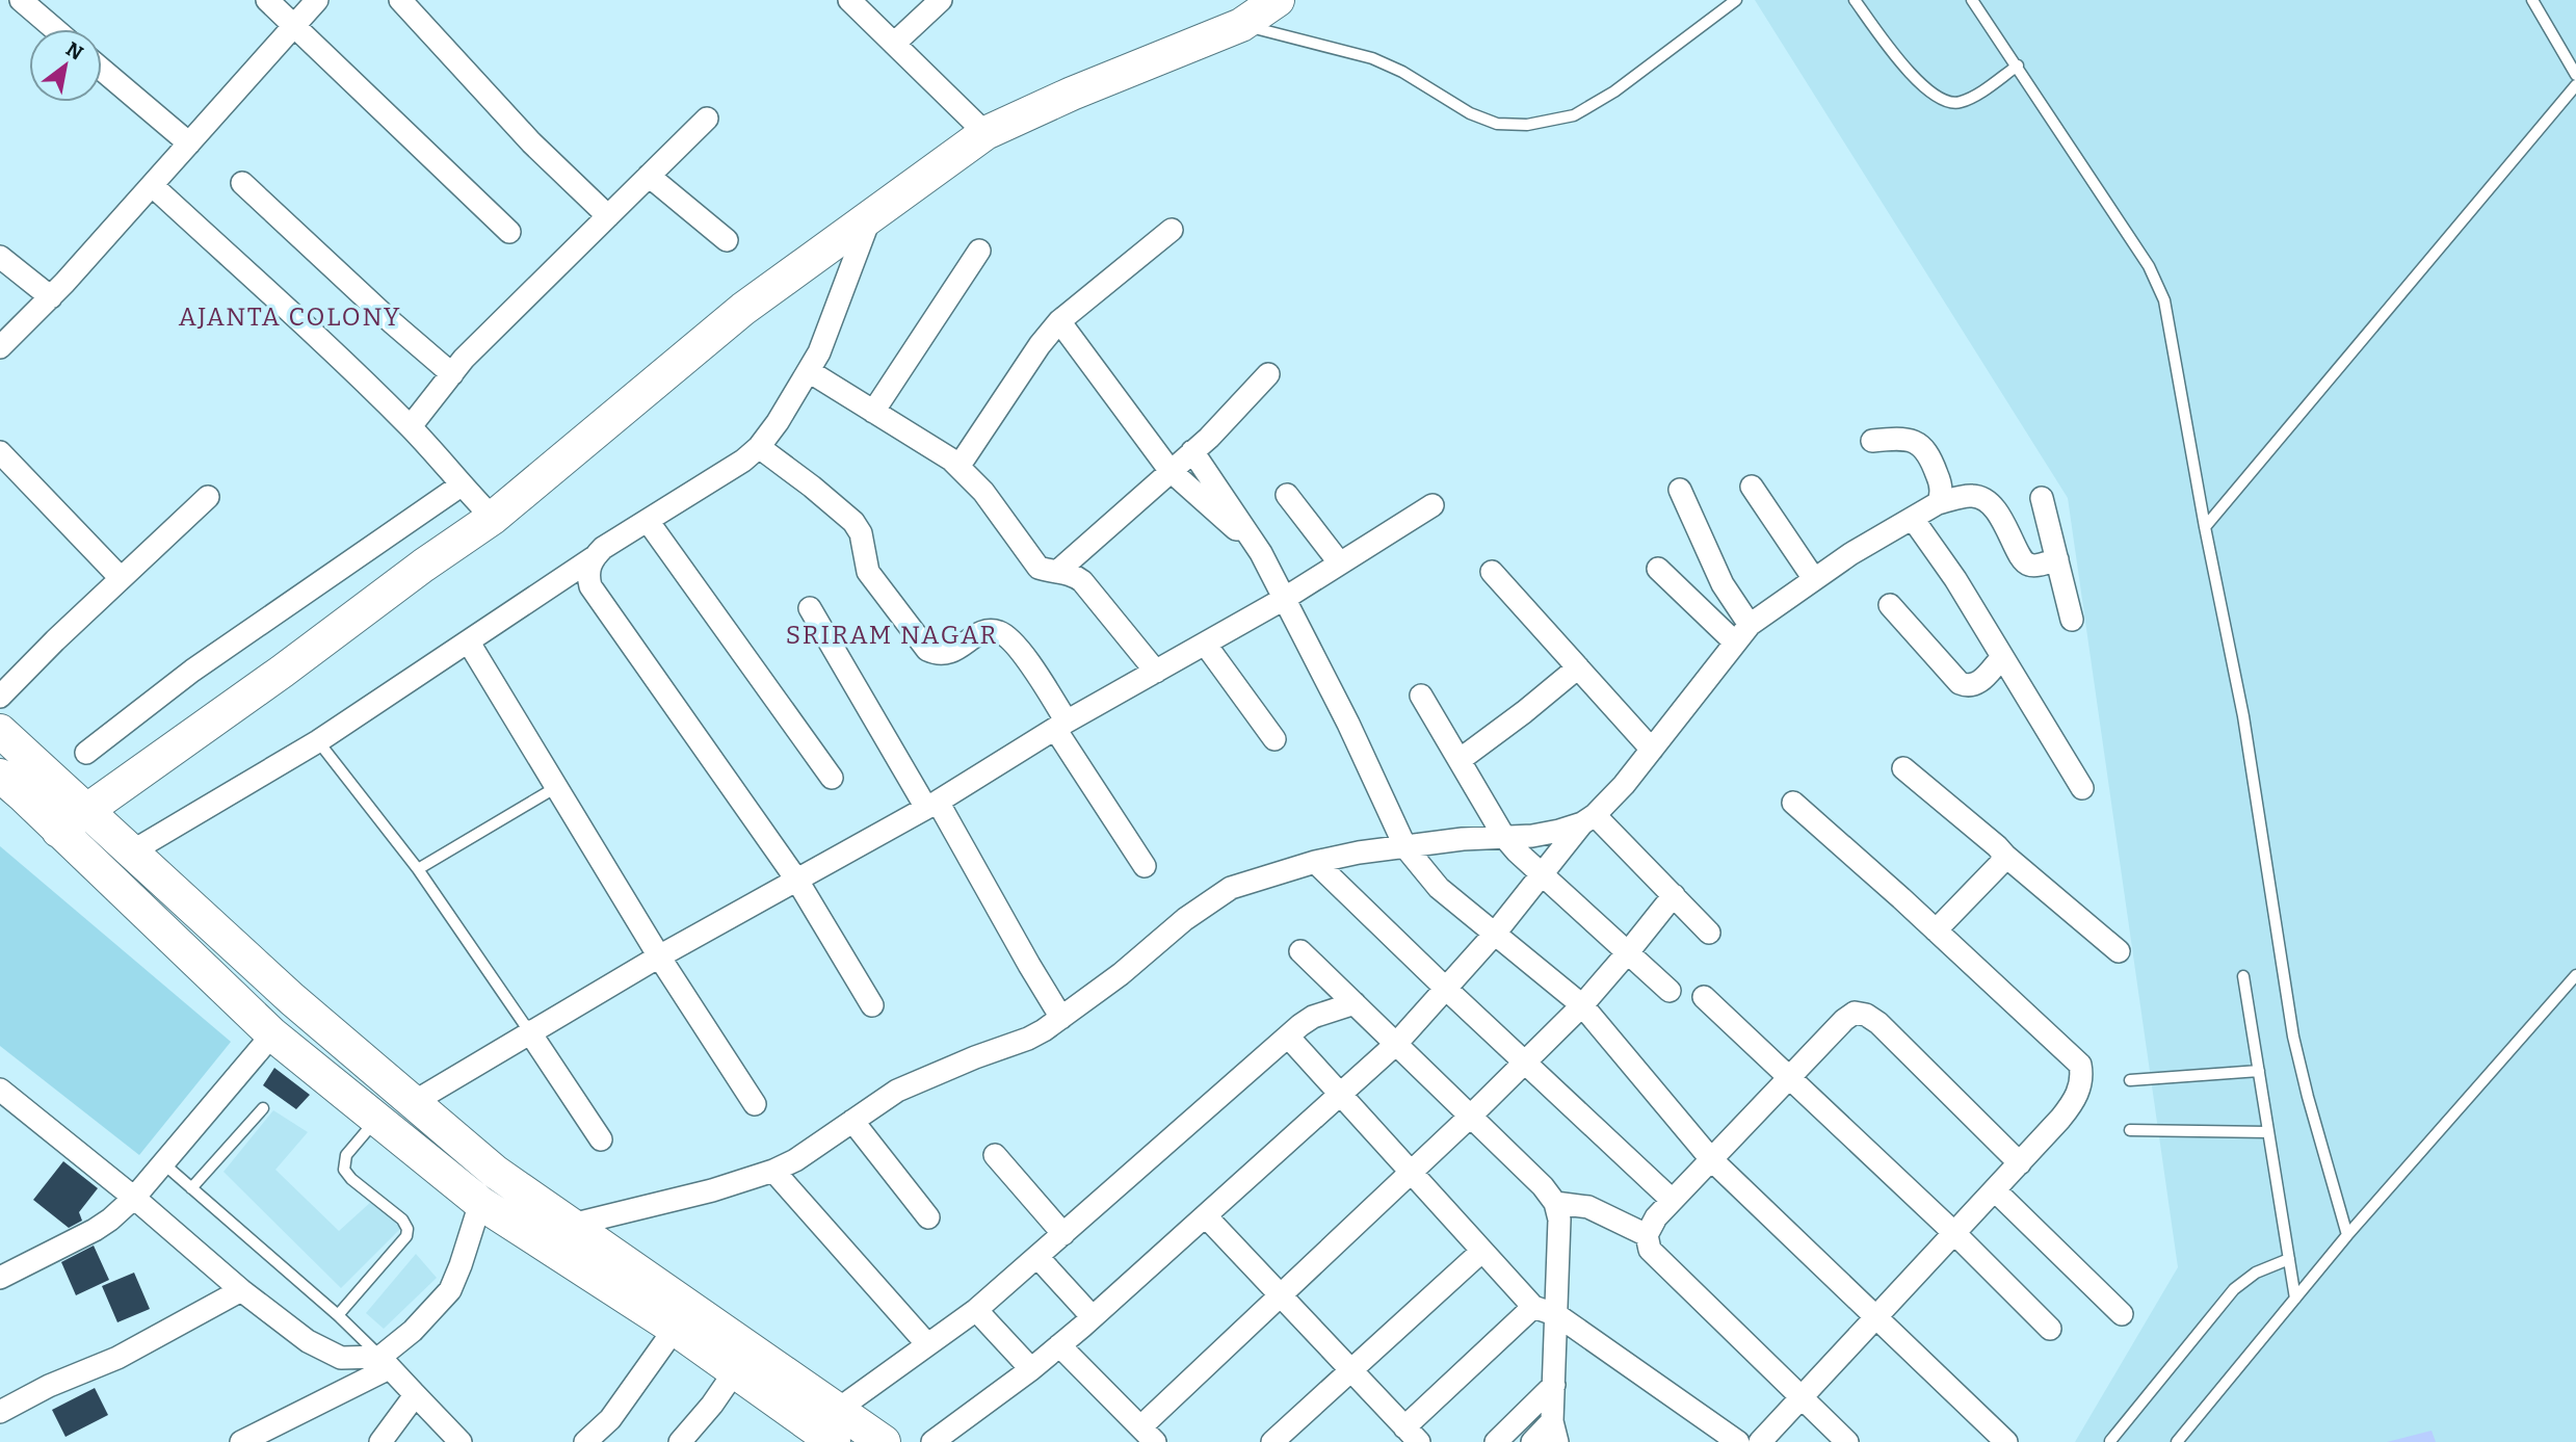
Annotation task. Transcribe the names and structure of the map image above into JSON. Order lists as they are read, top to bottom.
{
  "districts": ["AJANTA COLONY", "SRIRAM NAGAR"],
  "north": "top right"
}
